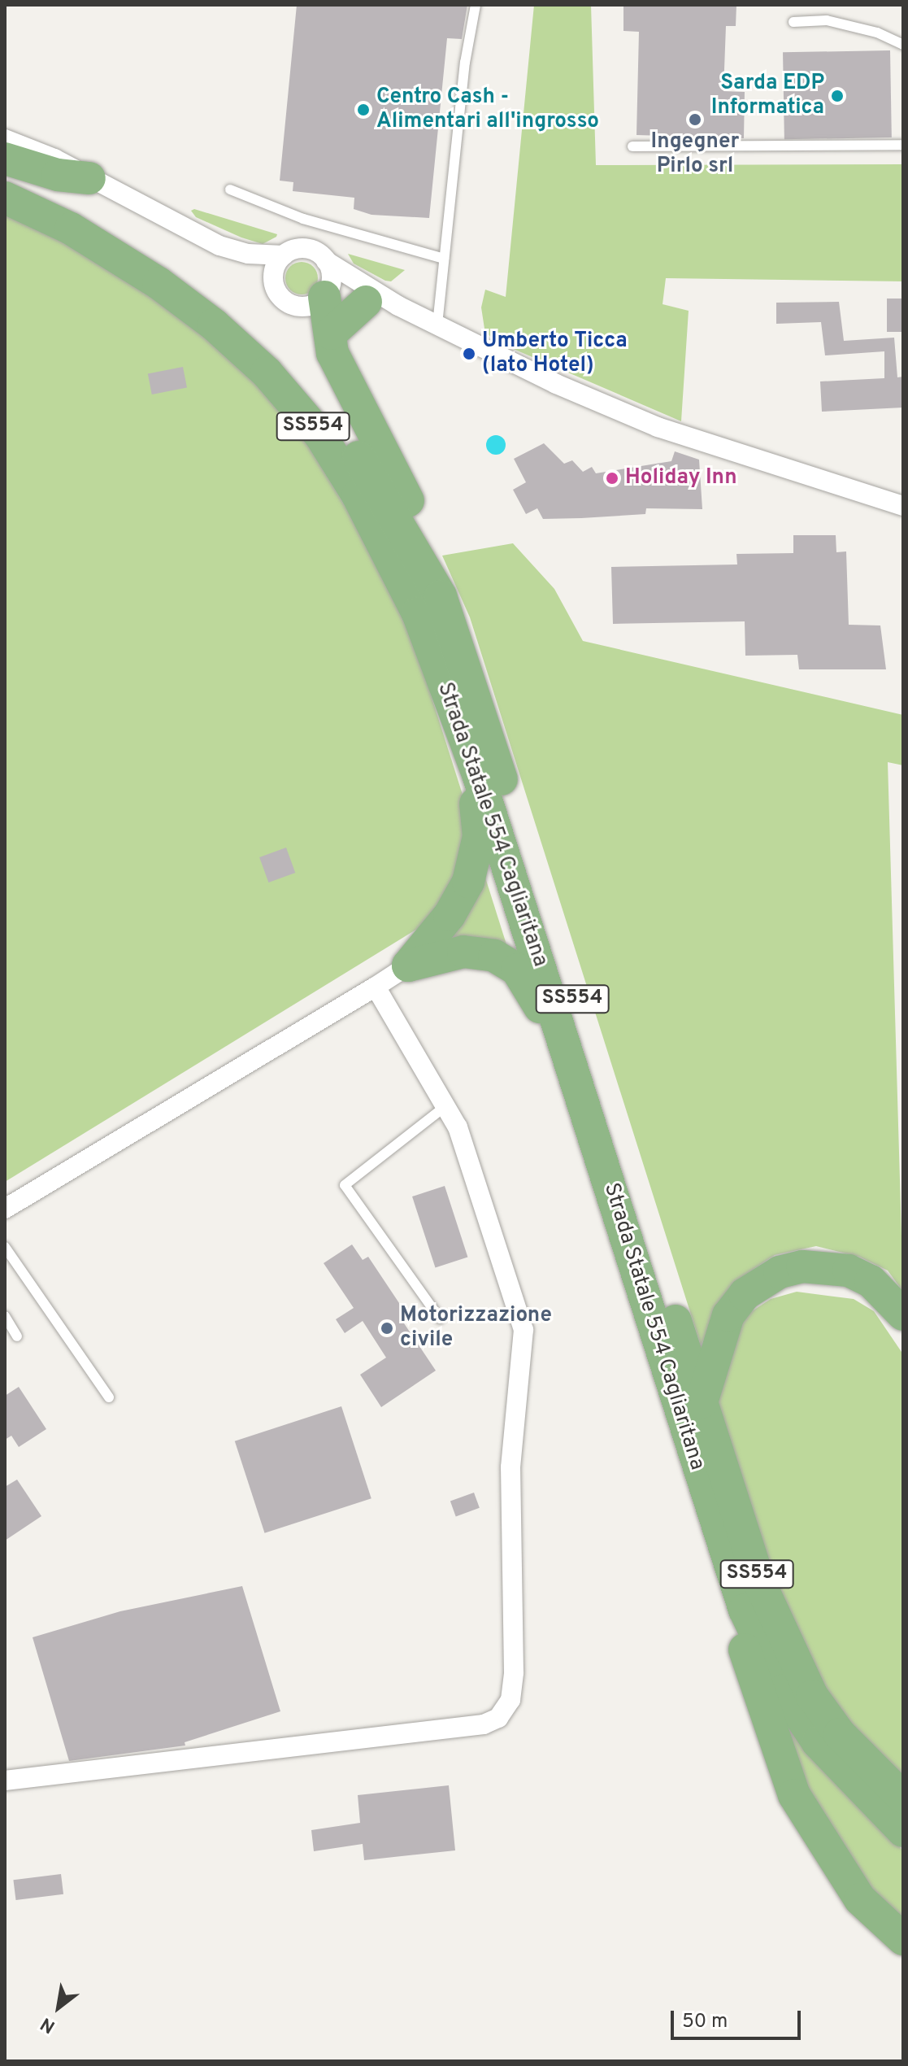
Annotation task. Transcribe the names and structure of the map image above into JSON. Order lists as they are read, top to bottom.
{
  "streets": {
    "highway": ["SS554", "Strada Statale 554 Cagliaritana"]
  },
  "places": [
    "Sarda EDP Informatica",
    "Centro Cash - Alimentari all'ingrosso",
    "Ingegner Pirlo srl",
    "Umberto Ticca (lato Hotel)",
    "Holiday Inn",
    "Motorizzazione civile"
  ],
  "scale_bar": "50 m",
  "north": "bottom left"
}
